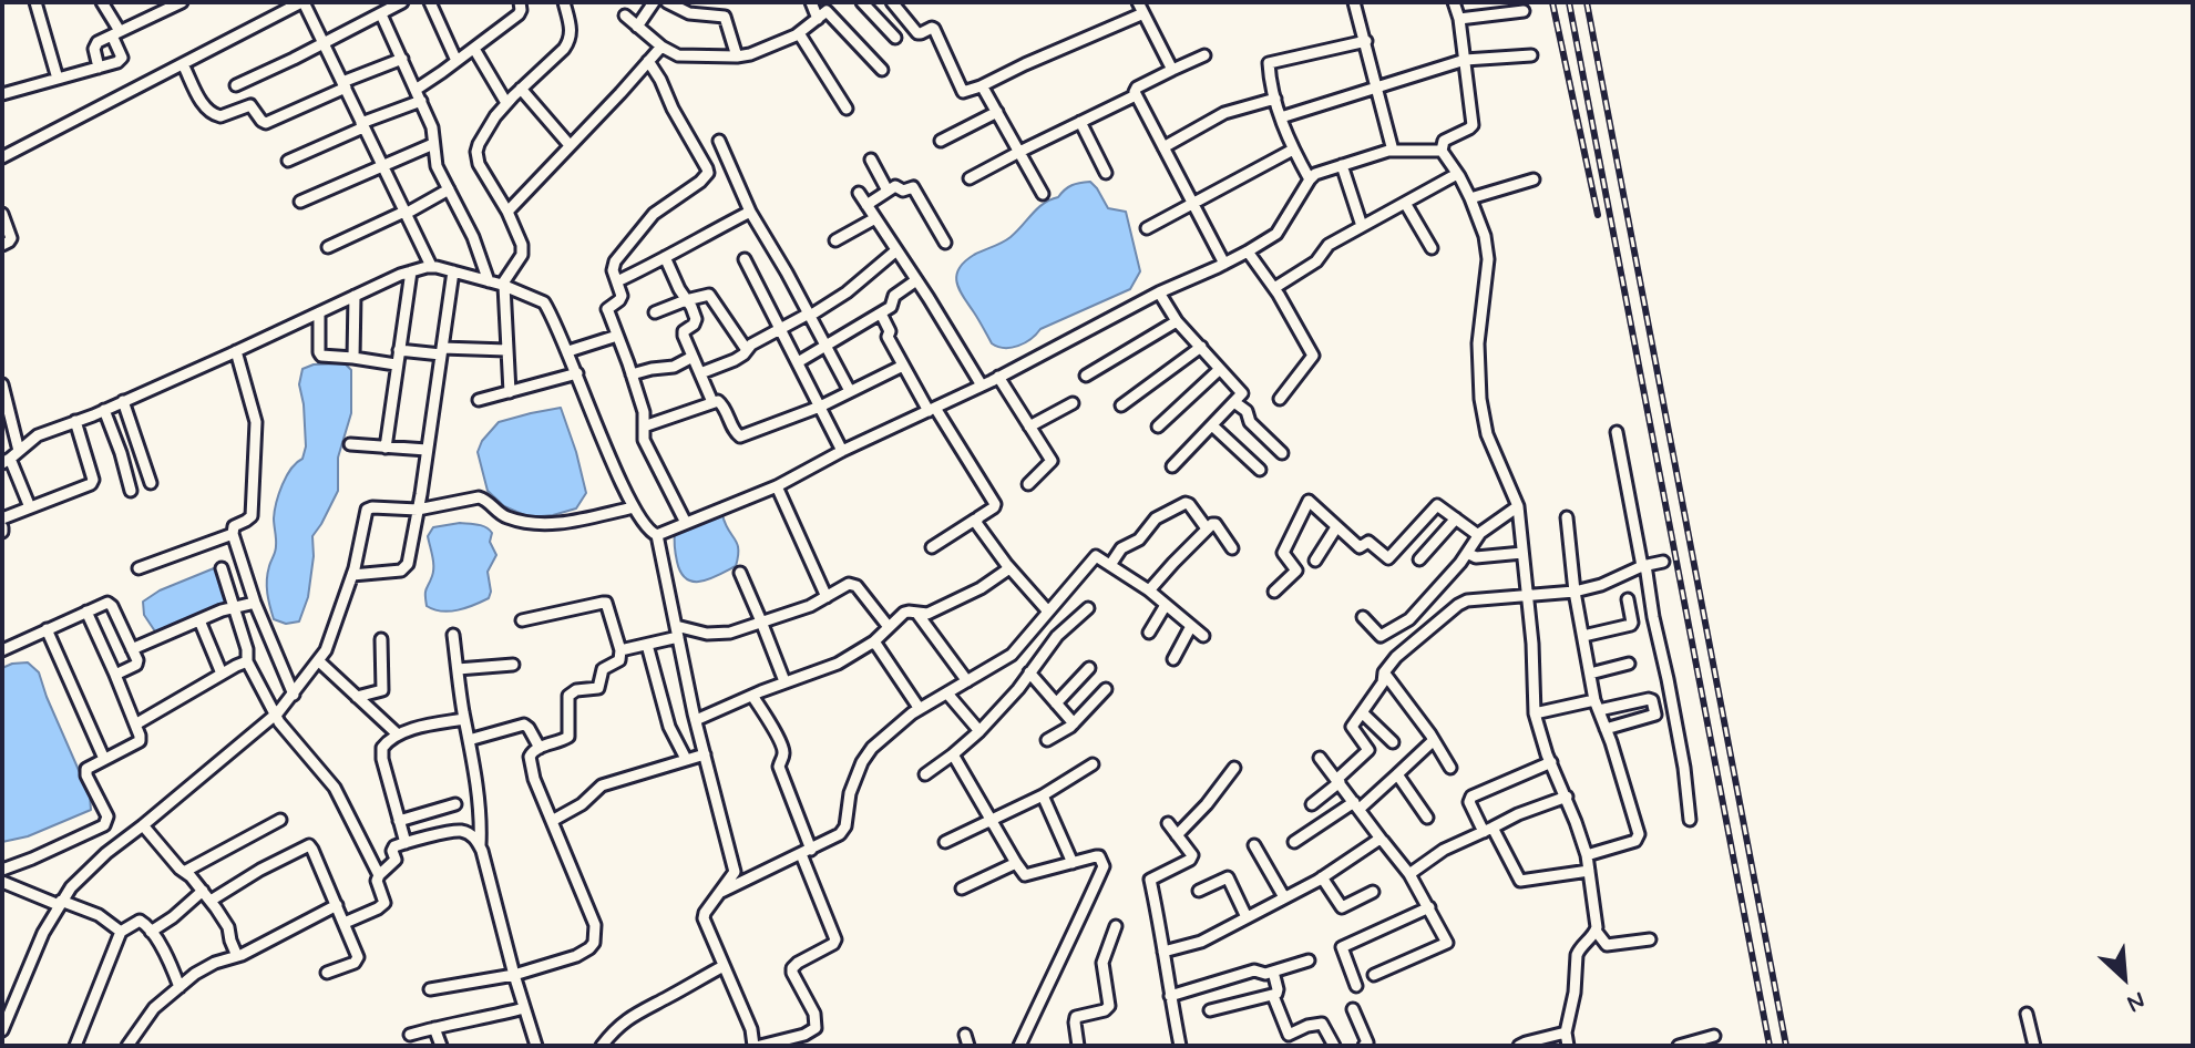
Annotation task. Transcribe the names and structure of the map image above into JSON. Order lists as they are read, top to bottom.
{
  "north": "bottom right"
}
